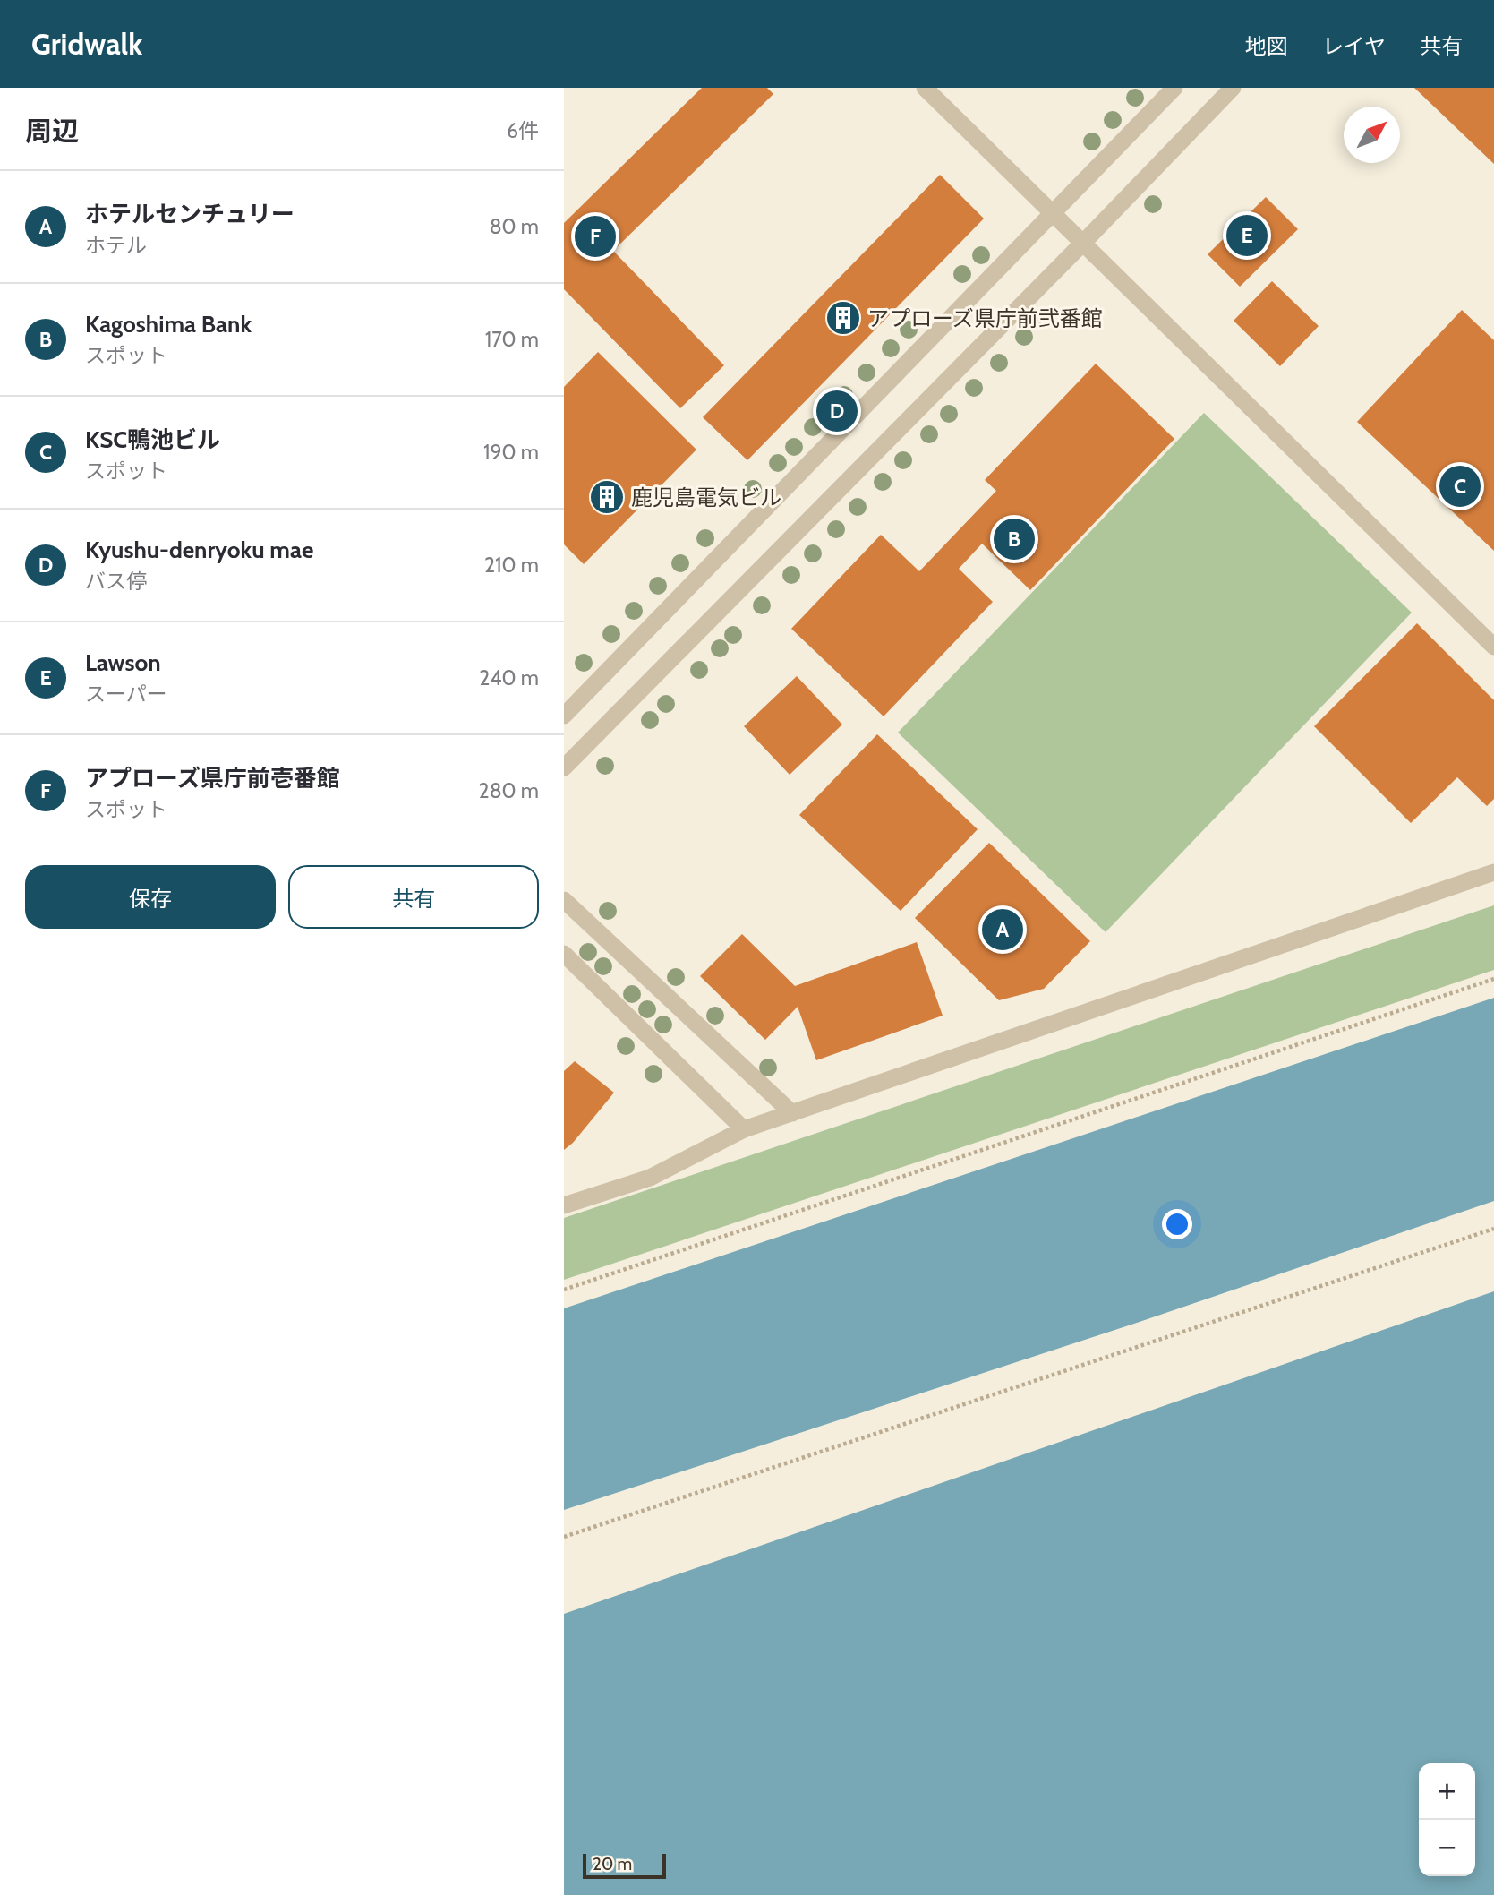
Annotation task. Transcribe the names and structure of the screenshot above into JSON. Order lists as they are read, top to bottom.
{
  "places": {
    "building": ["アプローズ県庁前弐番館", "鹿児島電気ビル"]
  },
  "scale_bar": "20 m",
  "north": "top right",
  "page": {
    "header": "Gridwalk",
    "nav": ["地図", "レイヤ", "共有"],
    "heading": ["周辺", "6件"],
    "list": [
      {
        "mark": "A",
        "name": "ホテルセンチュリー",
        "note": "ホテル",
        "value": "80 m"
      },
      {
        "mark": "B",
        "name": "Kagoshima Bank",
        "note": "スポット",
        "value": "170 m"
      },
      {
        "mark": "C",
        "name": "KSC鴨池ビル",
        "note": "スポット",
        "value": "190 m"
      },
      {
        "mark": "D",
        "name": "Kyushu-denryoku mae",
        "note": "バス停",
        "value": "210 m"
      },
      {
        "mark": "E",
        "name": "Lawson",
        "note": "スーパー",
        "value": "240 m"
      },
      {
        "mark": "F",
        "name": "アプローズ県庁前壱番館",
        "note": "スポット",
        "value": "280 m"
      }
    ],
    "pins": [
      "E",
      "F",
      "D",
      "C",
      "B",
      "A"
    ],
    "buttons": ["保存", "共有"],
    "map_buttons": ["+", "−"],
    "scale": "20 m"
  }
}
